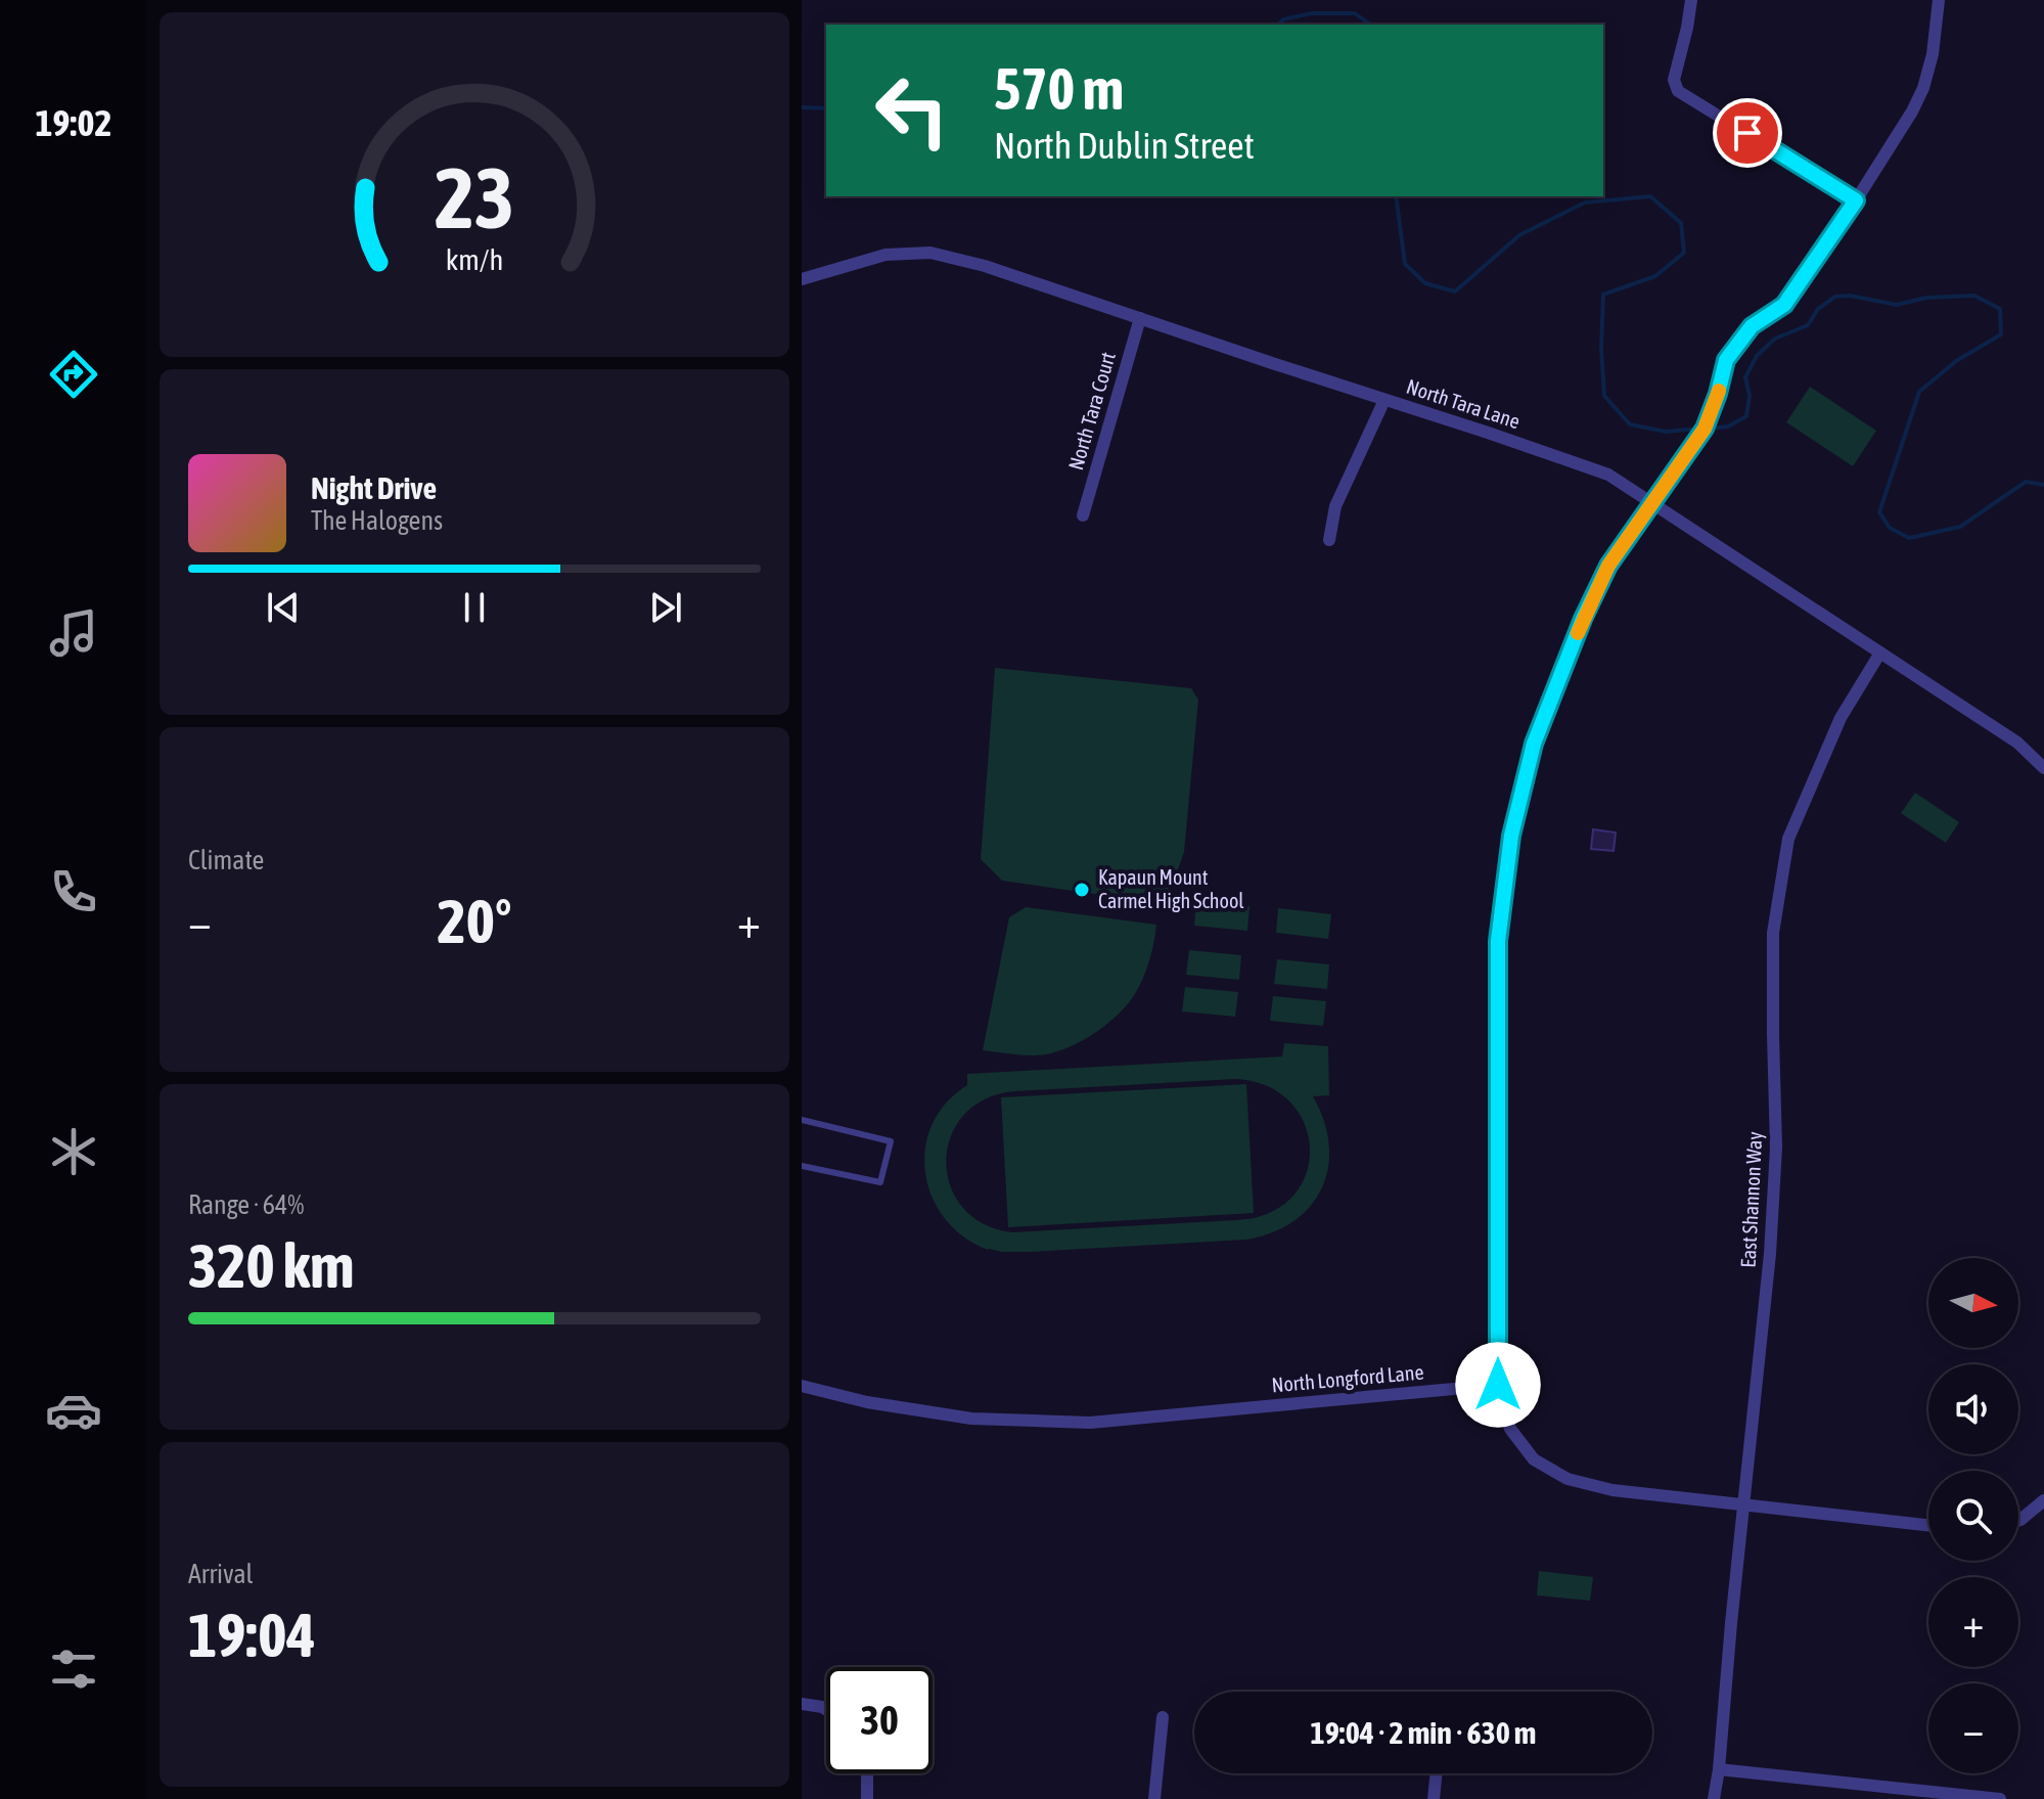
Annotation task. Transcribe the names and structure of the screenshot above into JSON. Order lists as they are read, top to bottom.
{
  "streets": {
    "street": [
      "North Tara Lane",
      "North Tara Court",
      "East Shannon Way",
      "North Longford Lane"
    ]
  },
  "crossings": [
    ["North Tara Lane", "North Tara Court"],
    ["North Tara Lane", "East Shannon Way"]
  ],
  "places": ["Kapaun Mount Carmel High School"],
  "north": "right",
  "page": {
    "tabs": "19:02",
    "turn": ["570 m", "North Dublin Street"],
    "song": ["Night Drive", "The Halogens"],
    "tile": [
      "Climate",
      ["Range · 64%", "320 km"],
      ["Arrival", "19:04"]
    ],
    "heat": ["−", "20°", "+"],
    "map_buttons": ["+", "−"],
    "limit": "30",
    "trip": "19:04 · 2 min · 630 m",
    "gauge": ["23", "km/h"]
  }
}
